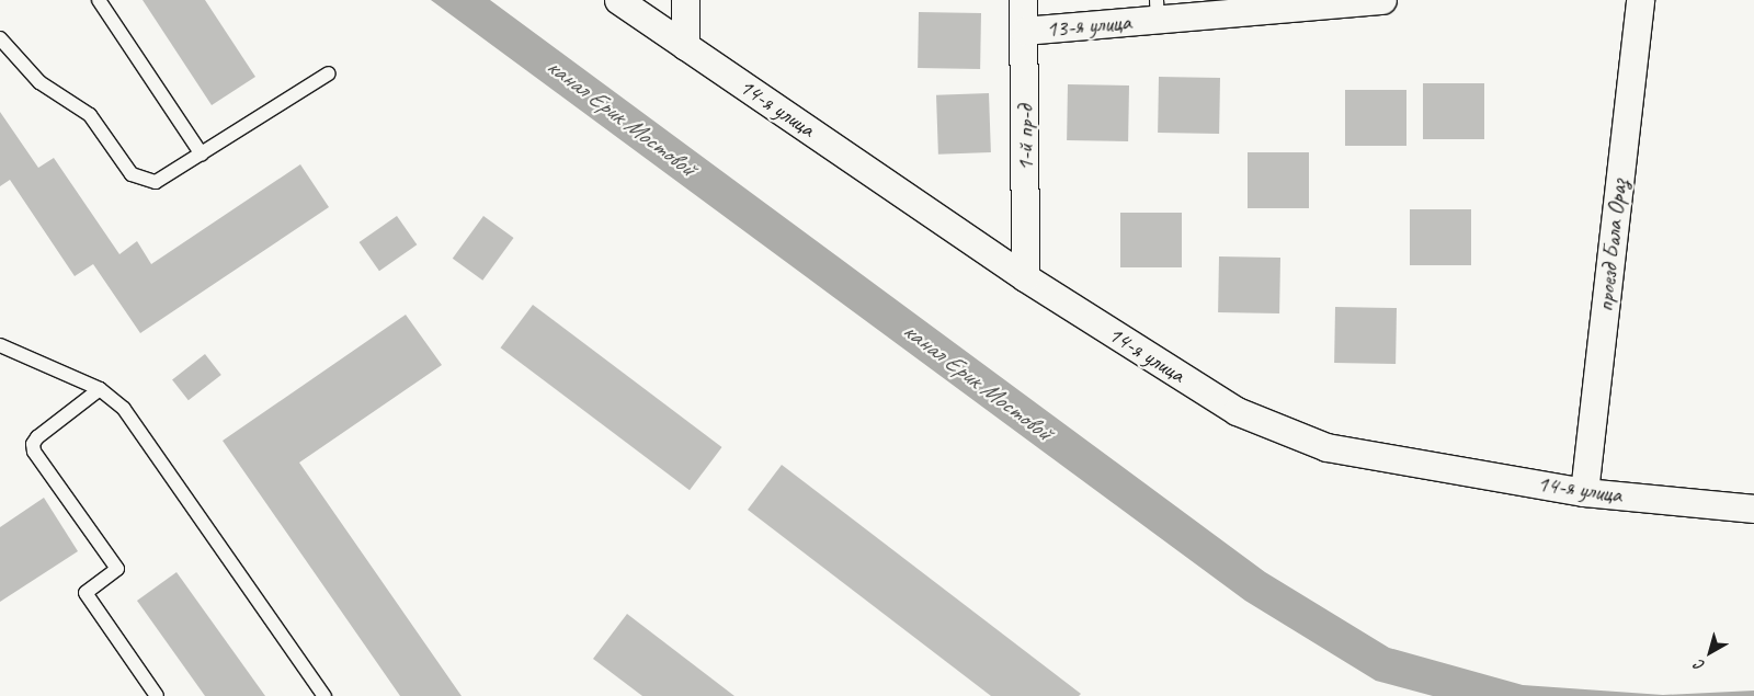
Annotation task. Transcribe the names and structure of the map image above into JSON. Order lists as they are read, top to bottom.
{
  "streets": {
    "street": [
      "13-я улица",
      "14-я улица",
      "1-й пр-д",
      "проезд Бала Ораз"
    ]
  },
  "crossings": [
    ["13-я улица", "1-й пр-д"],
    ["14-я улица", "1-й пр-д"],
    ["14-я улица", "проезд Бала Ораз"]
  ],
  "water": ["канал Ерик Мостовой"],
  "north": "bottom left"
}
